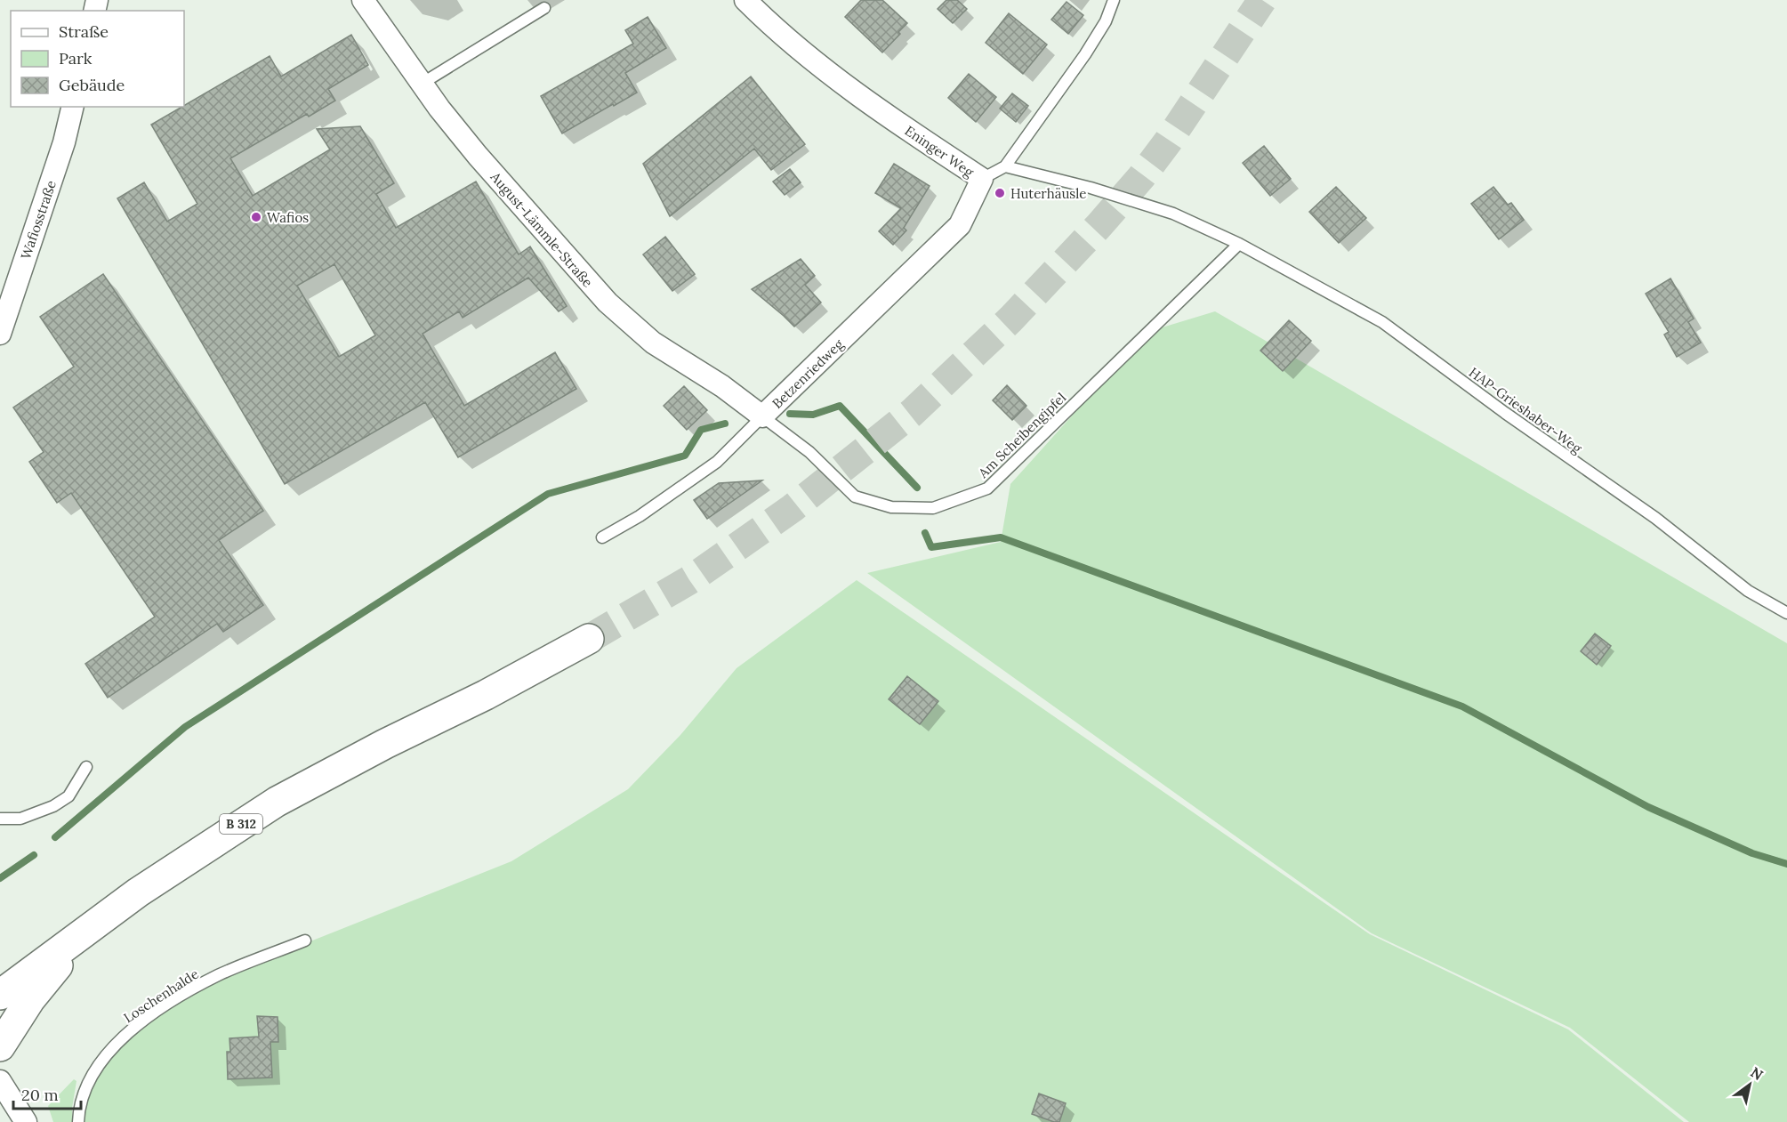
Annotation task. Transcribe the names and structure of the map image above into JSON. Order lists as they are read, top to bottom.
{
  "streets": {
    "main road": ["B 312"],
    "street": [
      "Eninger Weg",
      "Wafiosstraße",
      "August-Lämmle-Straße",
      "Betzenriedweg"
    ],
    "lane": ["HAP-Grieshaber-Weg", "Am Scheibengipfel", "Loschenhalde"]
  },
  "crossings": [
    ["Eninger Weg", "Betzenriedweg"],
    ["Eninger Weg", "HAP-Grieshaber-Weg"],
    ["August-Lämmle-Straße", "Betzenriedweg"],
    ["August-Lämmle-Straße", "Am Scheibengipfel"],
    ["Betzenriedweg", "Am Scheibengipfel"],
    ["HAP-Grieshaber-Weg", "Am Scheibengipfel"]
  ],
  "places": ["Huterhäusle", "Wafios"],
  "legend": ["Straße", "Park", "Gebäude"],
  "scale_bar": "20 m",
  "north": "top right"
}
